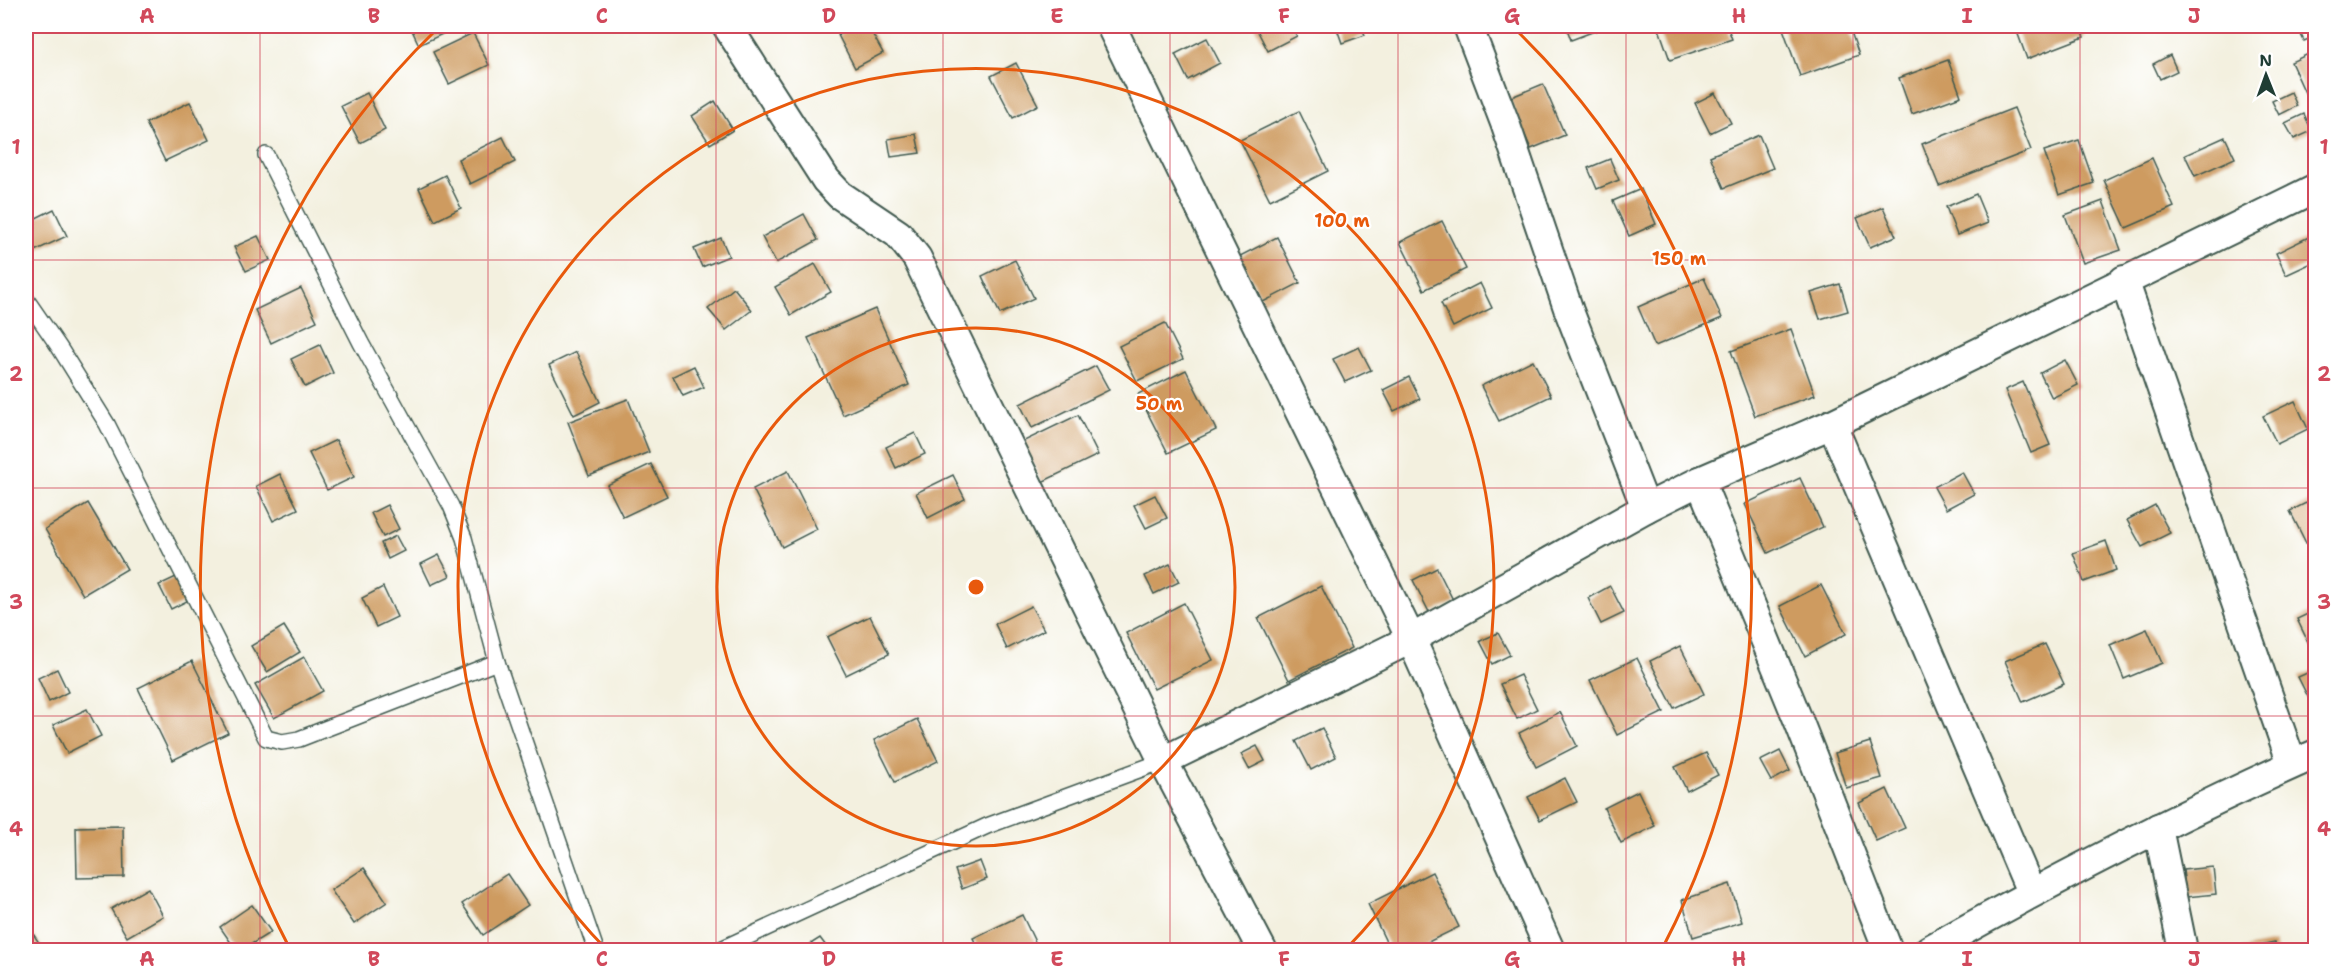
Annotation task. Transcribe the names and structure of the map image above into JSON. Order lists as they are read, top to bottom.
{
  "north": "top",
  "grid": {
    "columns": [
      "A",
      "B",
      "C",
      "D",
      "E",
      "F",
      "G",
      "H",
      "I",
      "J"
    ],
    "rows": [
      "1",
      "2",
      "3",
      "4"
    ]
  },
  "rings": ["100 m", "150 m", "50 m"]
}
